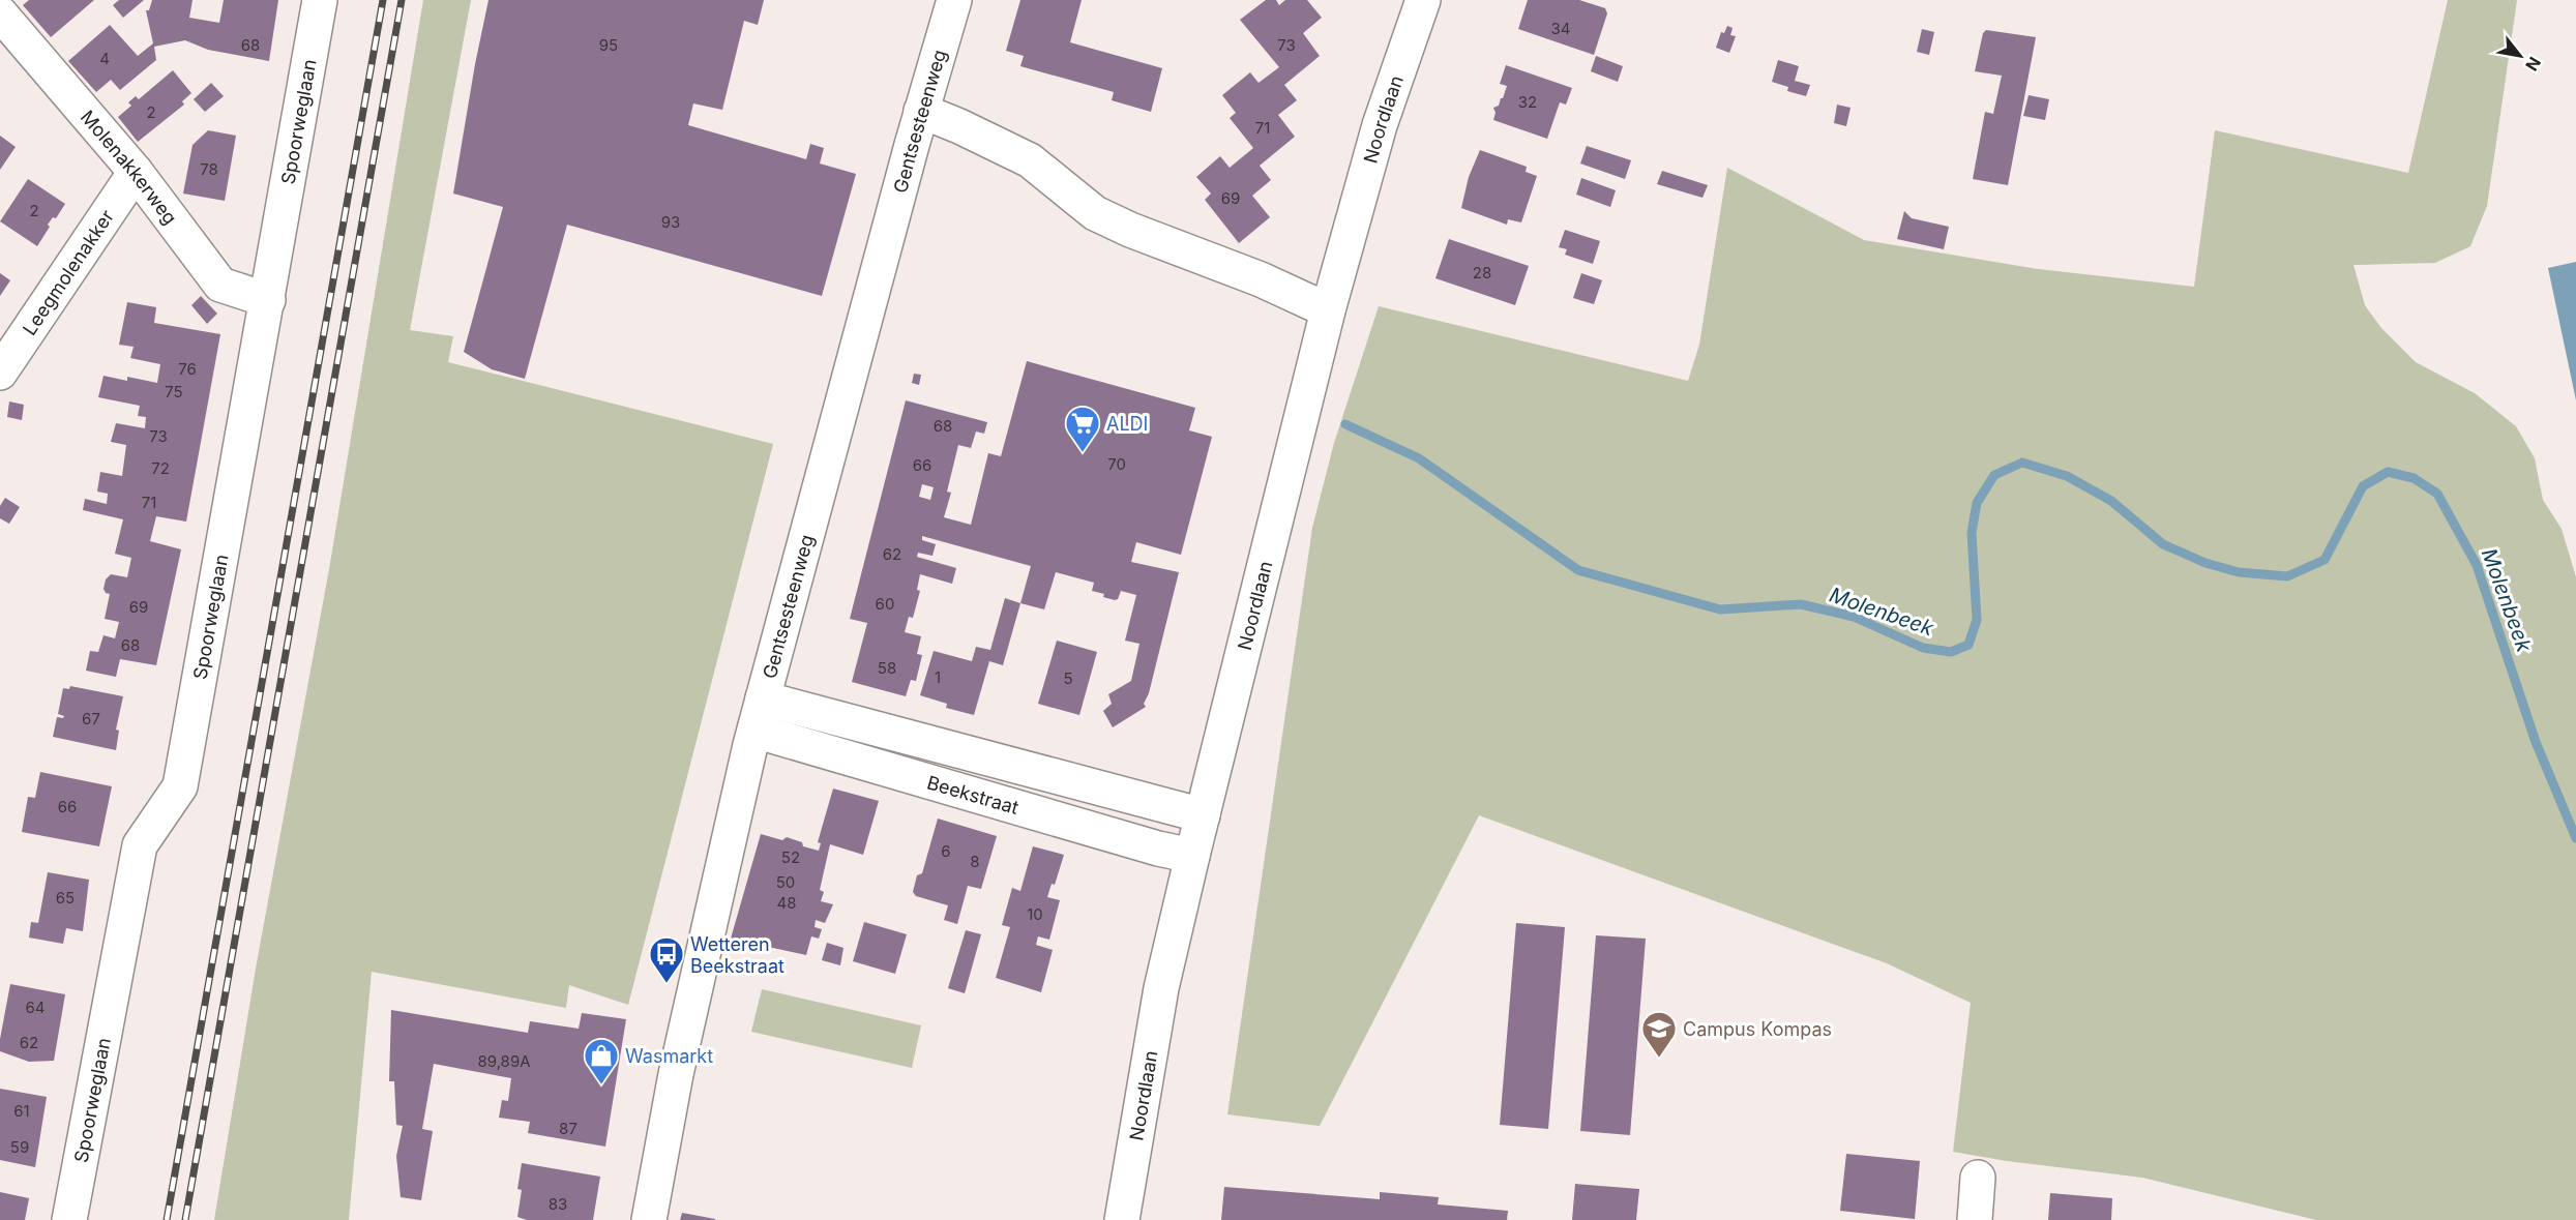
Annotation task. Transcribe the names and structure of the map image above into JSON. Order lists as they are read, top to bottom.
{
  "streets": {
    "street": [
      "Noordlaan",
      "Spoorweglaan",
      "Gentsesteenweg",
      "Molenakkerweg",
      "Leegmolenakker",
      "Beekstraat"
    ]
  },
  "crossings": [
    ["Noordlaan", "Beekstraat"],
    ["Spoorweglaan", "Molenakkerweg"],
    ["Gentsesteenweg", "Beekstraat"],
    ["Molenakkerweg", "Leegmolenakker"]
  ],
  "water": ["Molenbeek"],
  "places": {
    "supermarket": ["ALDI"],
    "bus stop": ["Wetteren Beekstraat"],
    "school or university": ["Campus Kompas"],
    "shop": ["Wasmarkt"]
  },
  "house_numbers": [
    "34",
    "68",
    "95",
    "73",
    "4",
    "32",
    "2",
    "71",
    "78",
    "69",
    "2",
    "93",
    "28",
    "76",
    "75",
    "68",
    "73",
    "70",
    "66",
    "72",
    "71",
    "62",
    "60",
    "69",
    "68",
    "58",
    "1",
    "5",
    "67",
    "66",
    "6",
    "52",
    "8",
    "50",
    "65",
    "48",
    "10",
    "64",
    "62",
    "89,89A",
    "61",
    "87",
    "59",
    "83"
  ],
  "north": "bottom right"
}
